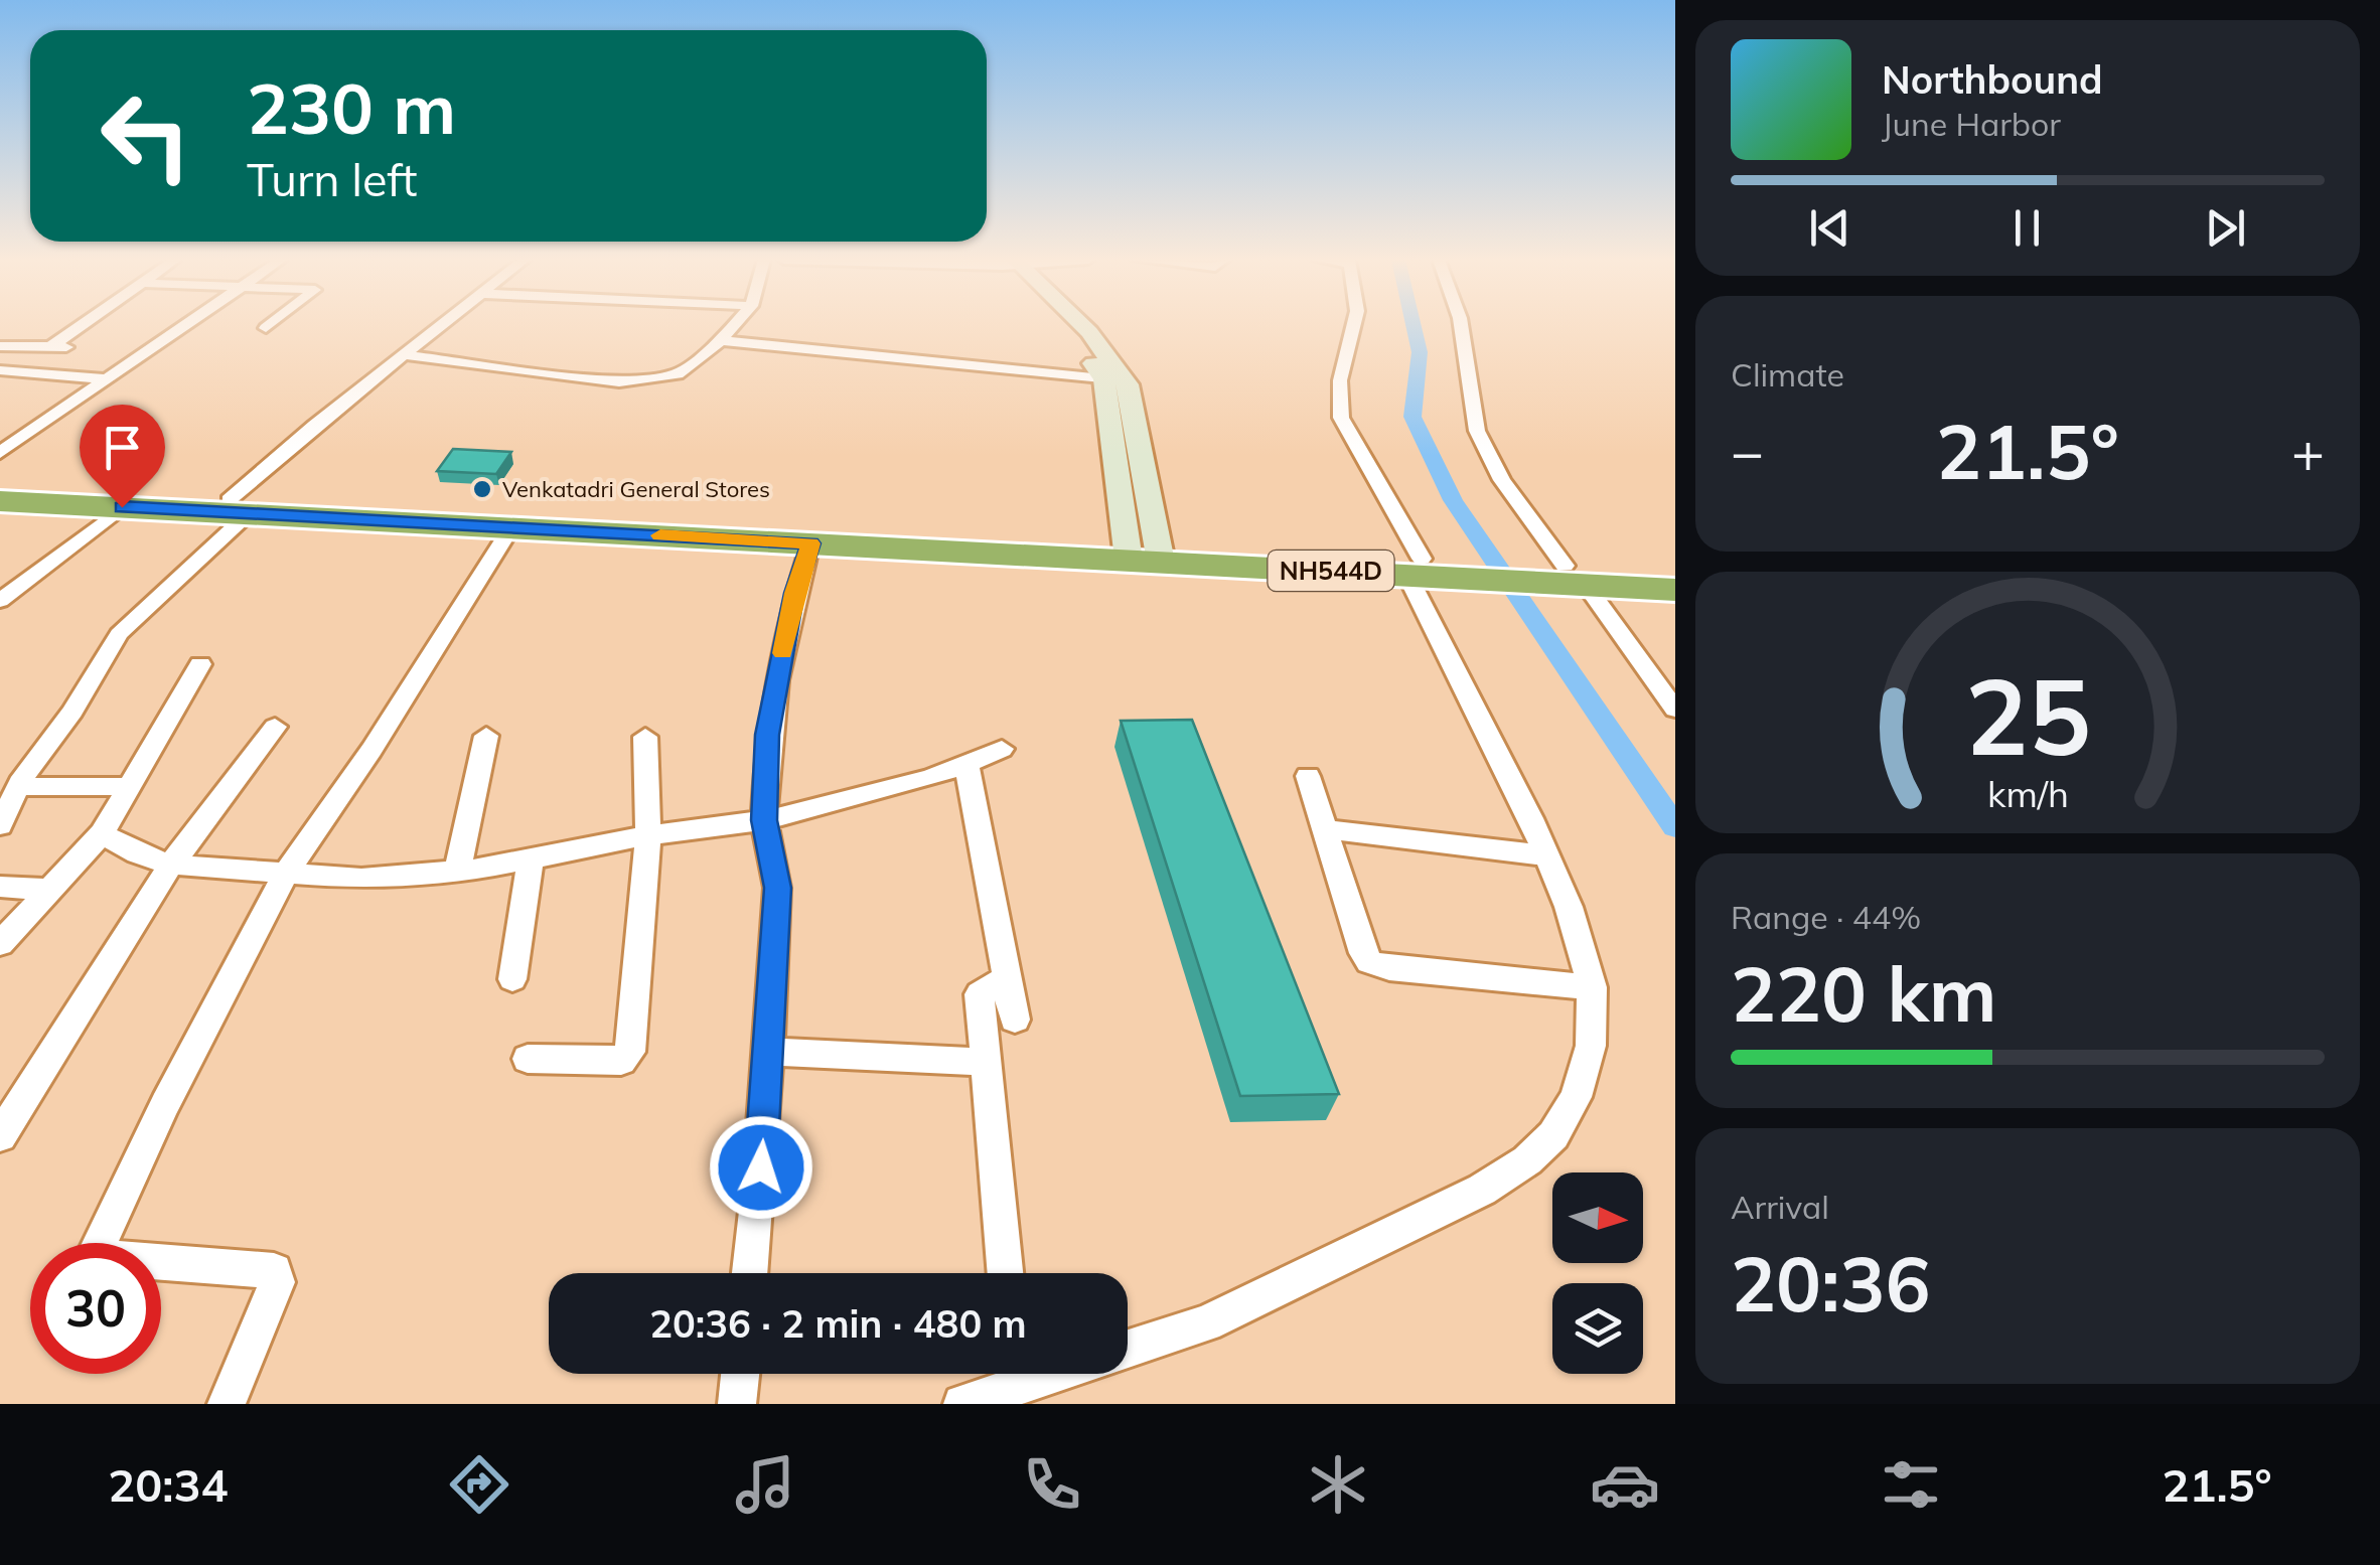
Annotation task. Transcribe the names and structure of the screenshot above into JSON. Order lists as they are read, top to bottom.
{
  "streets": {
    "highway": ["NH544D"]
  },
  "places": ["Venkatadri General Stores"],
  "north": "right",
  "page": {
    "turn": ["230 m", "Turn left"],
    "song": ["Northbound", "June Harbor"],
    "tile": [
      "Climate",
      ["Range · 44%", "220 km"],
      ["Arrival", "20:36"]
    ],
    "heat": ["−", "21.5°", "+"],
    "limit": "30",
    "trip": "20:36 · 2 min · 480 m",
    "tabs": ["20:34", "21.5°"],
    "gauge": ["25", "km/h"]
  }
}
